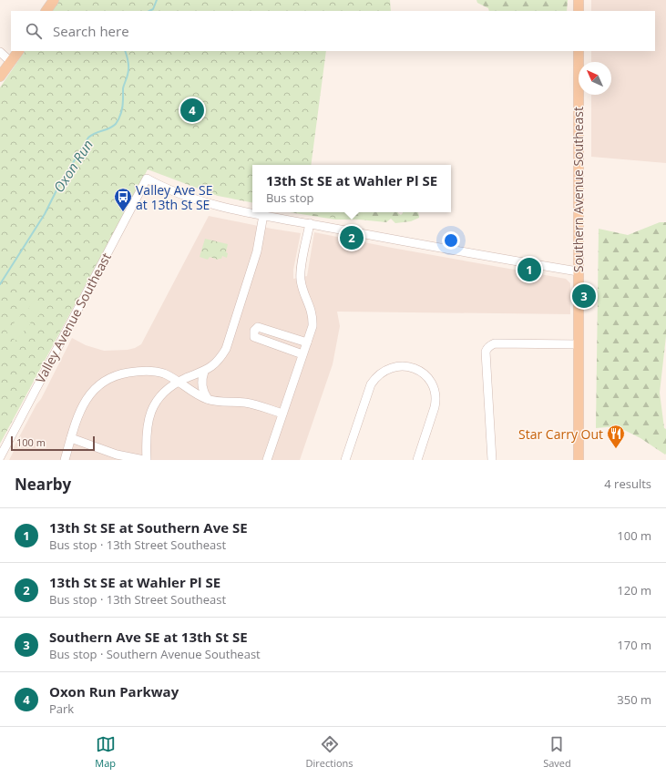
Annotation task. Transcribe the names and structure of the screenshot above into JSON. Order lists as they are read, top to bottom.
{
  "streets": {
    "main road": ["Southern Avenue Southeast"],
    "street": ["Valley Avenue Southeast"]
  },
  "water": ["Oxon Run"],
  "places": {
    "bus stop": ["Valley Ave SE at 13th St SE"],
    "restaurant": ["Star Carry Out"]
  },
  "scale_bar": "100 m",
  "north": "top left",
  "page": {
    "search": "Search here",
    "pins": [
      "4",
      "2",
      "1",
      "3"
    ],
    "popup": ["13th St SE at Wahler Pl SE", "Bus stop"],
    "scale": "100 m",
    "heading": ["Nearby", "4 results"],
    "list": [
      {
        "mark": "1",
        "name": "13th St SE at Southern Ave SE",
        "note": "Bus stop · 13th Street Southeast",
        "value": "100 m"
      },
      {
        "mark": "2",
        "name": "13th St SE at Wahler Pl SE",
        "note": "Bus stop · 13th Street Southeast",
        "value": "120 m"
      },
      {
        "mark": "3",
        "name": "Southern Ave SE at 13th St SE",
        "note": "Bus stop · Southern Avenue Southeast",
        "value": "170 m"
      },
      {
        "mark": "4",
        "name": "Oxon Run Parkway",
        "note": "Park",
        "value": "350 m"
      }
    ],
    "nav": ["Map", "Directions", "Saved"]
  }
}
